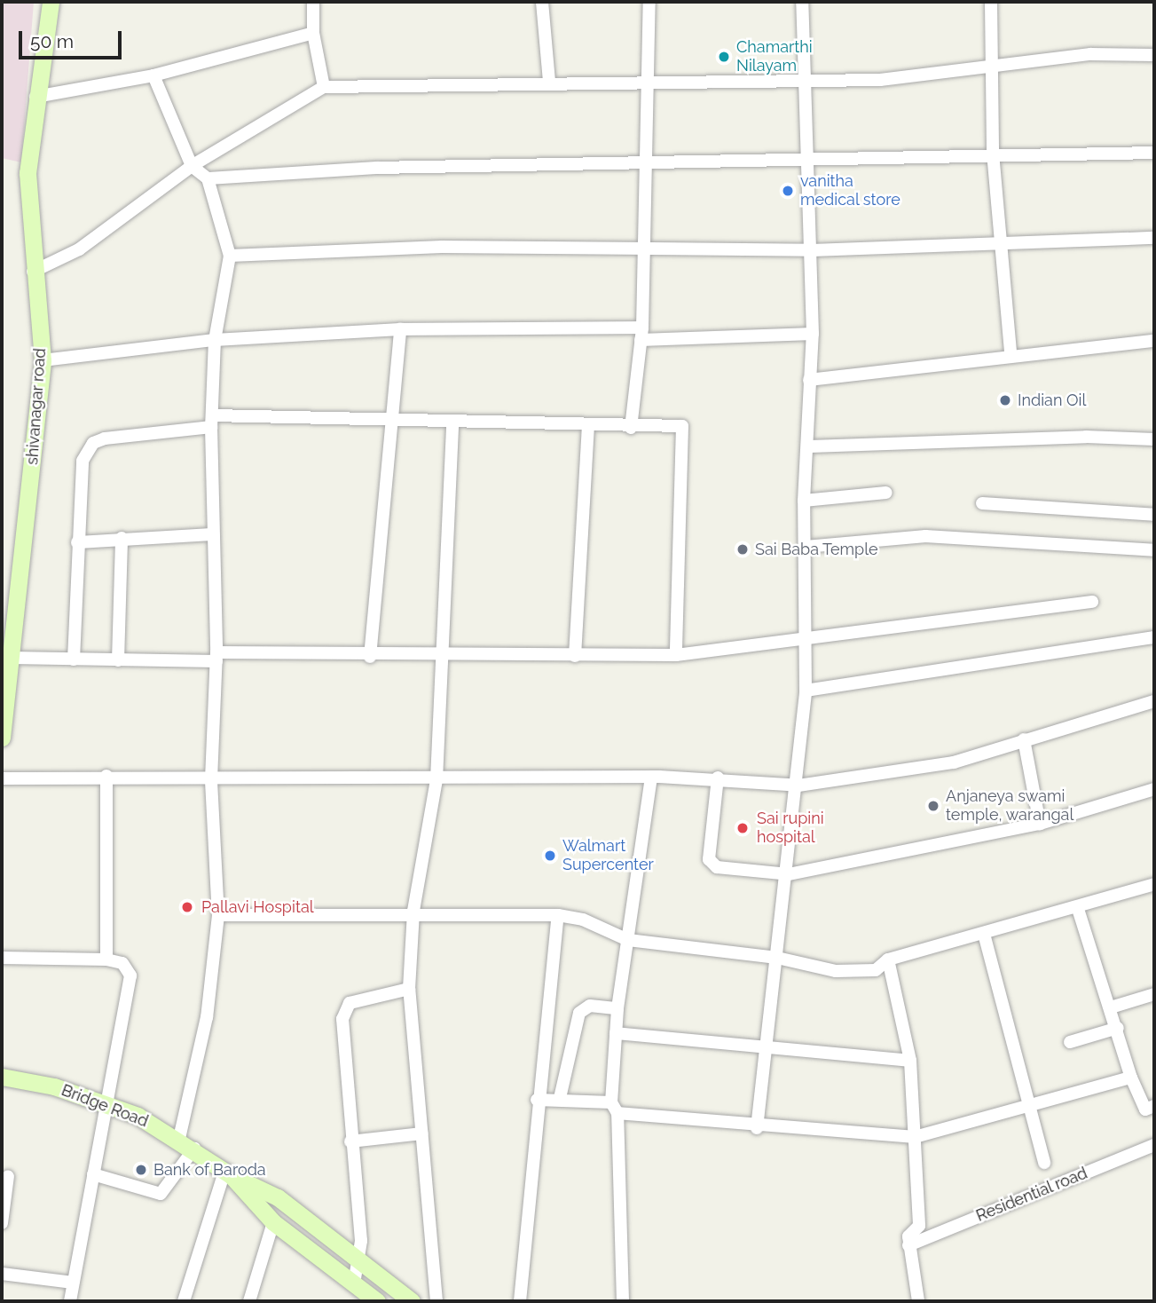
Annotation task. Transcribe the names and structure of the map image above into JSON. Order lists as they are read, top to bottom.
{
  "streets": {
    "street": ["shivanagar road", "Bridge Road", "Residential road"]
  },
  "places": [
    "Chamarthi Nilayam",
    "vanitha medical store",
    "Indian Oil",
    "Sai Baba Temple",
    "Anjaneya swami temple, warangal",
    "Sai rupini hospital",
    "Walmart Supercenter",
    "Pallavi Hospital",
    "Bank of Baroda"
  ],
  "scale_bar": "50 m"
}
